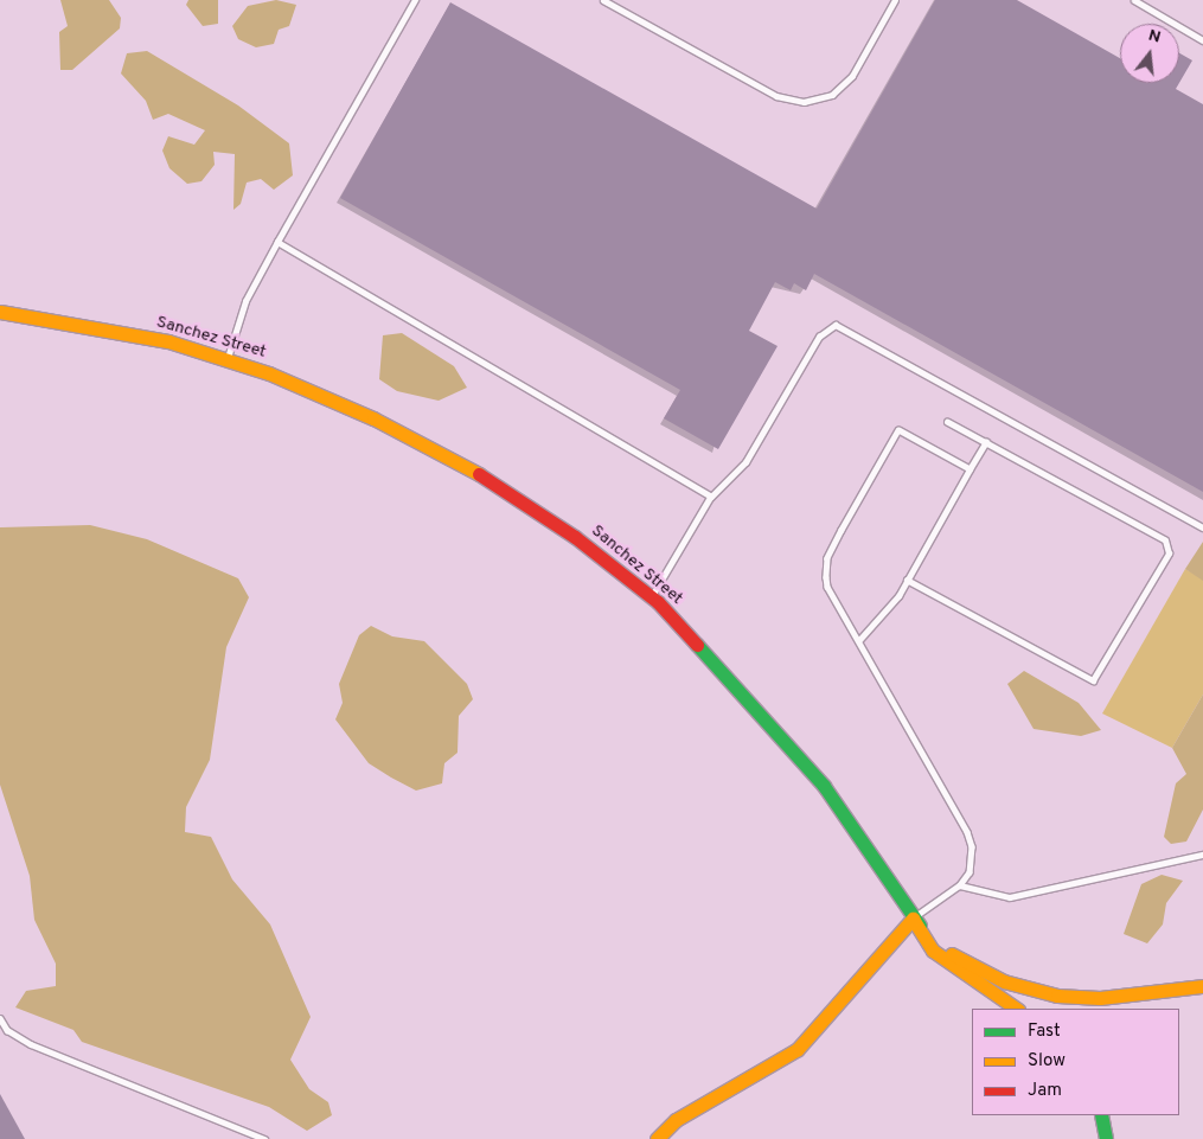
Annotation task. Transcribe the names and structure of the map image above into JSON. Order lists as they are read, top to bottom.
{
  "streets": {
    "main road": ["Sanchez Street"]
  },
  "legend": ["Fast", "Slow", "Jam"],
  "north": "top"
}
